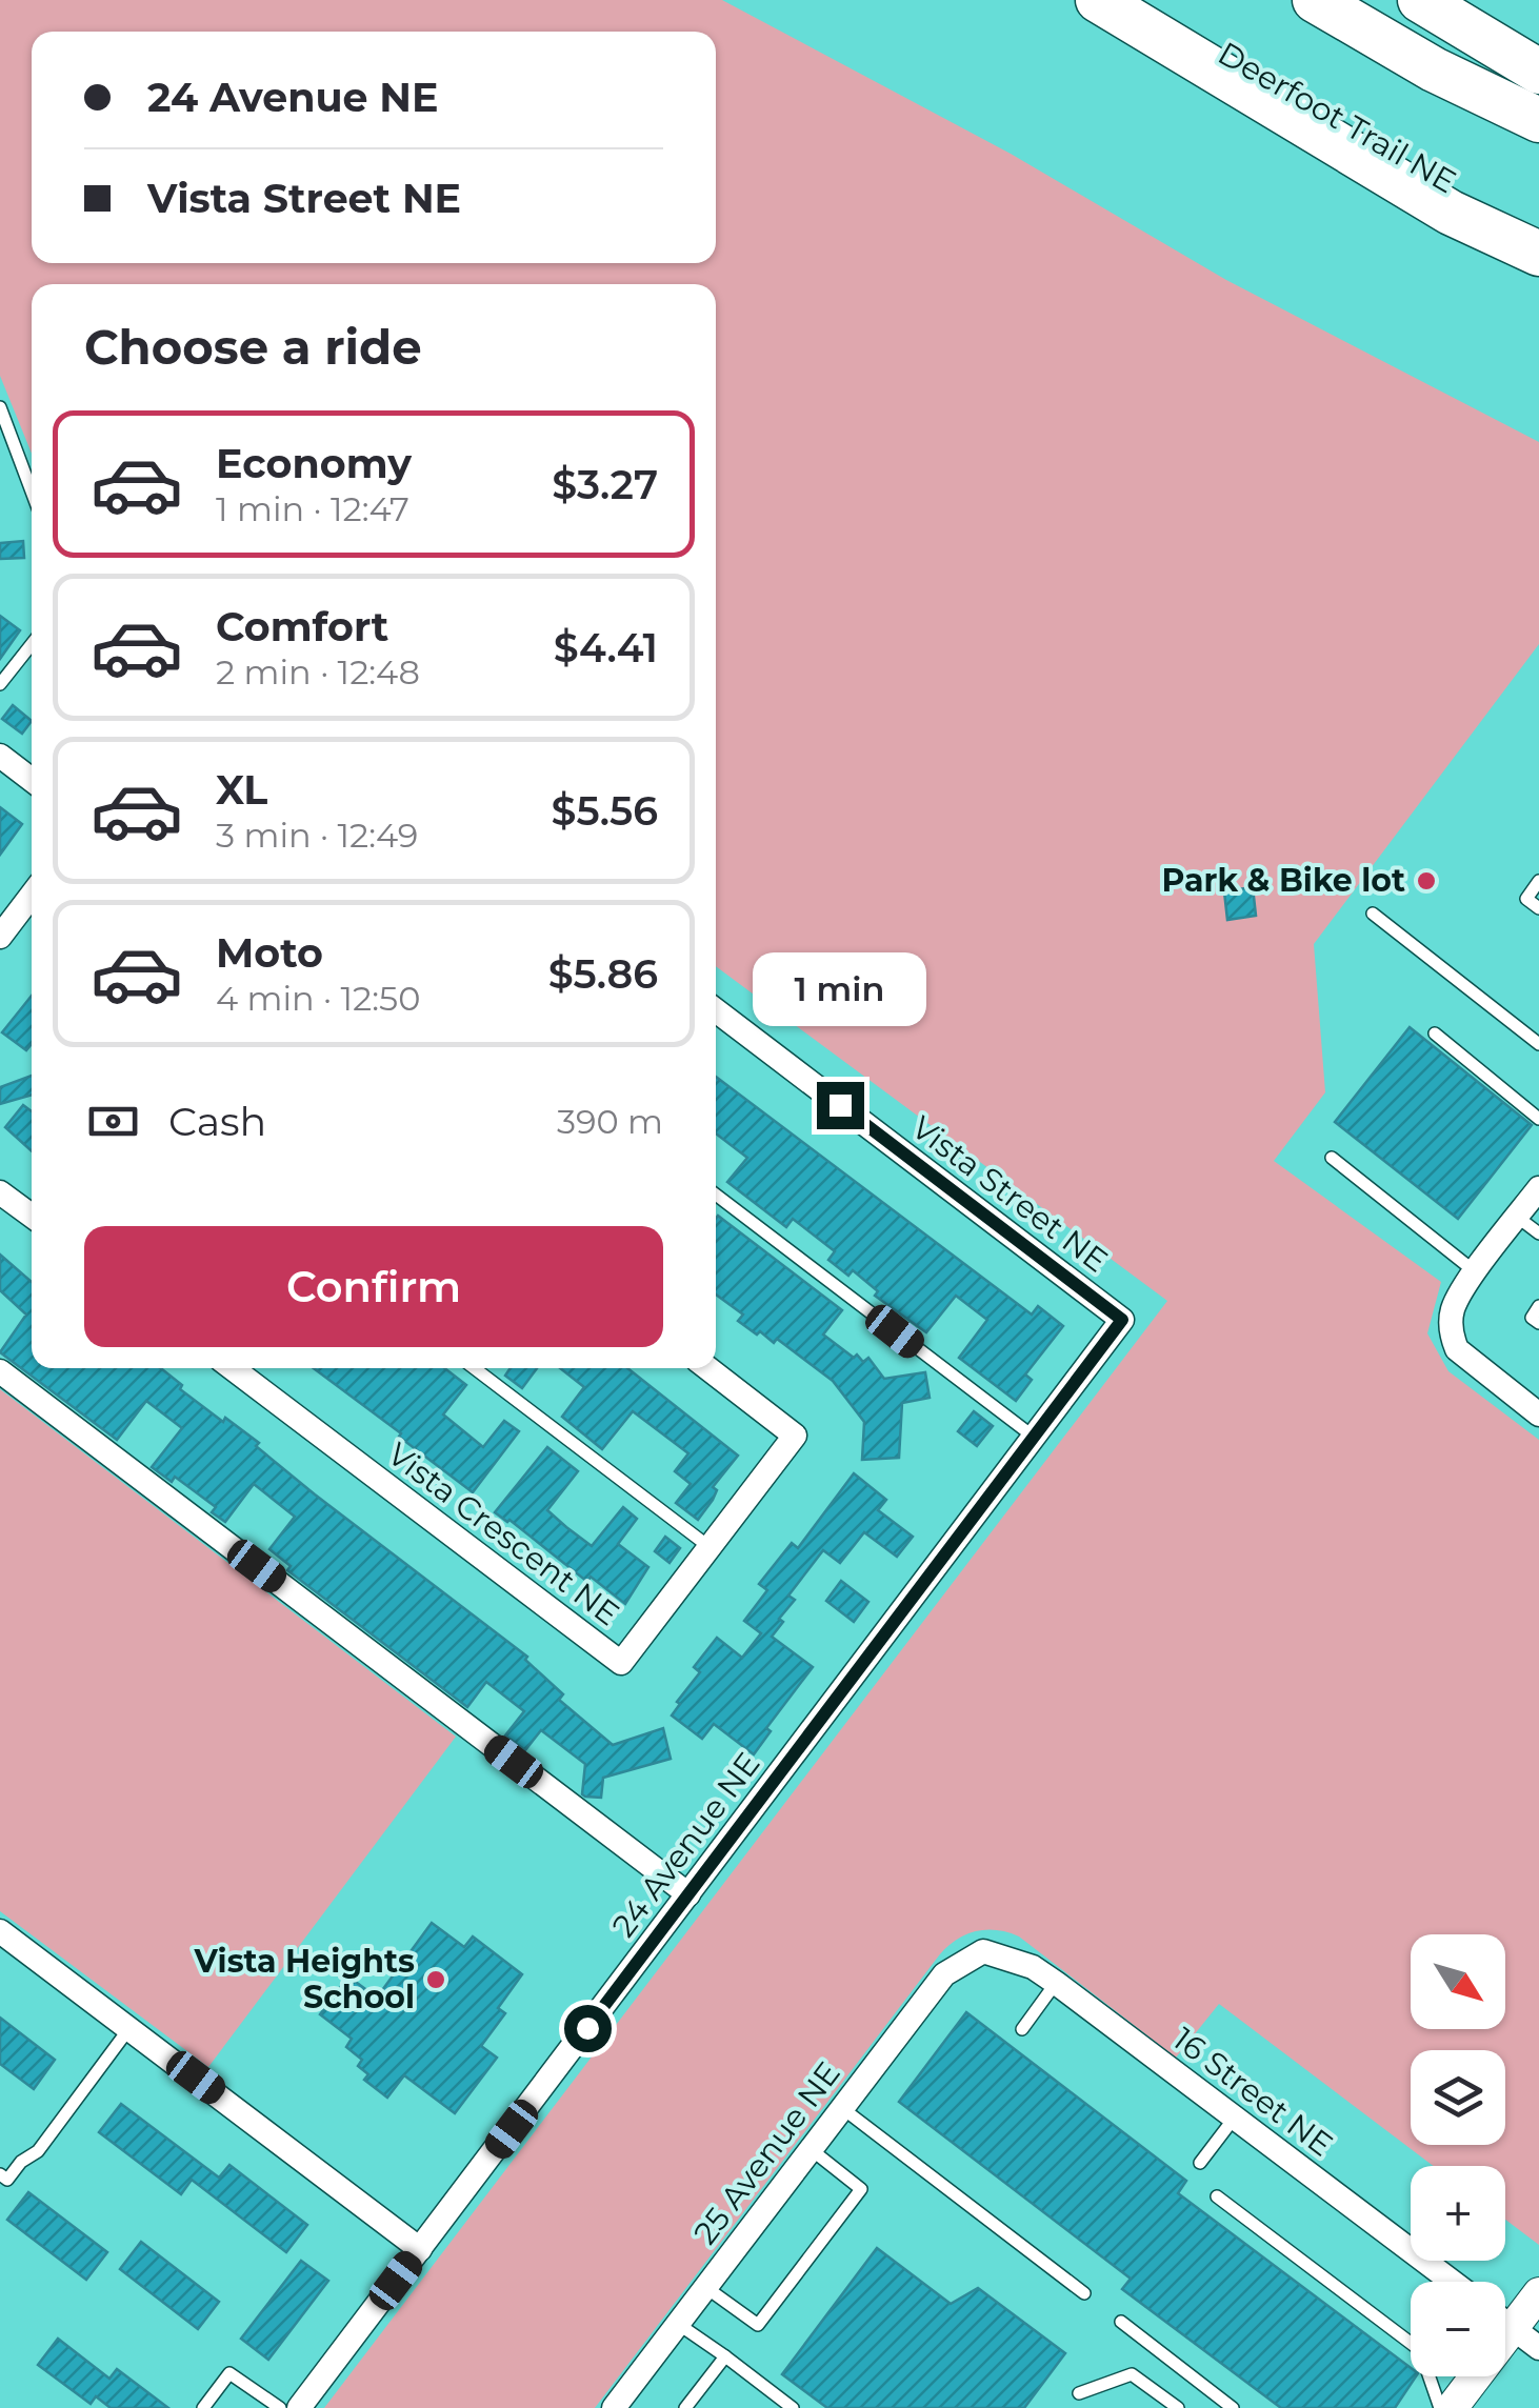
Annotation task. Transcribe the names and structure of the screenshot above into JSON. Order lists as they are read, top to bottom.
{
  "streets": {
    "highway": ["Deerfoot Trail NE"],
    "street": [
      "Vista Street NE",
      "Vista Crescent NE",
      "24 Avenue NE",
      "16 Street NE",
      "25 Avenue NE"
    ]
  },
  "crossings": [
    ["Vista Street NE", "24 Avenue NE"],
    ["16 Street NE", "25 Avenue NE"]
  ],
  "places": ["Park & Bike lot", "Vista Heights School"],
  "north": "bottom right",
  "page": {
    "banner": ["24 Avenue NE", "Vista Street NE"],
    "heading": "Choose a ride",
    "list": [
      {
        "name": "Economy",
        "note": "1 min · 12:47",
        "value": "$3.27"
      },
      {
        "name": "Comfort",
        "note": "2 min · 12:48",
        "value": "$4.41"
      },
      {
        "name": "XL",
        "note": "3 min · 12:49",
        "value": "$5.56"
      },
      {
        "name": "Moto",
        "note": "4 min · 12:50",
        "value": "$5.86"
      }
    ],
    "bubble": "1 min",
    "pay": ["Cash", "390 m"],
    "buttons": "Confirm",
    "map_buttons": ["+", "−"]
  }
}
